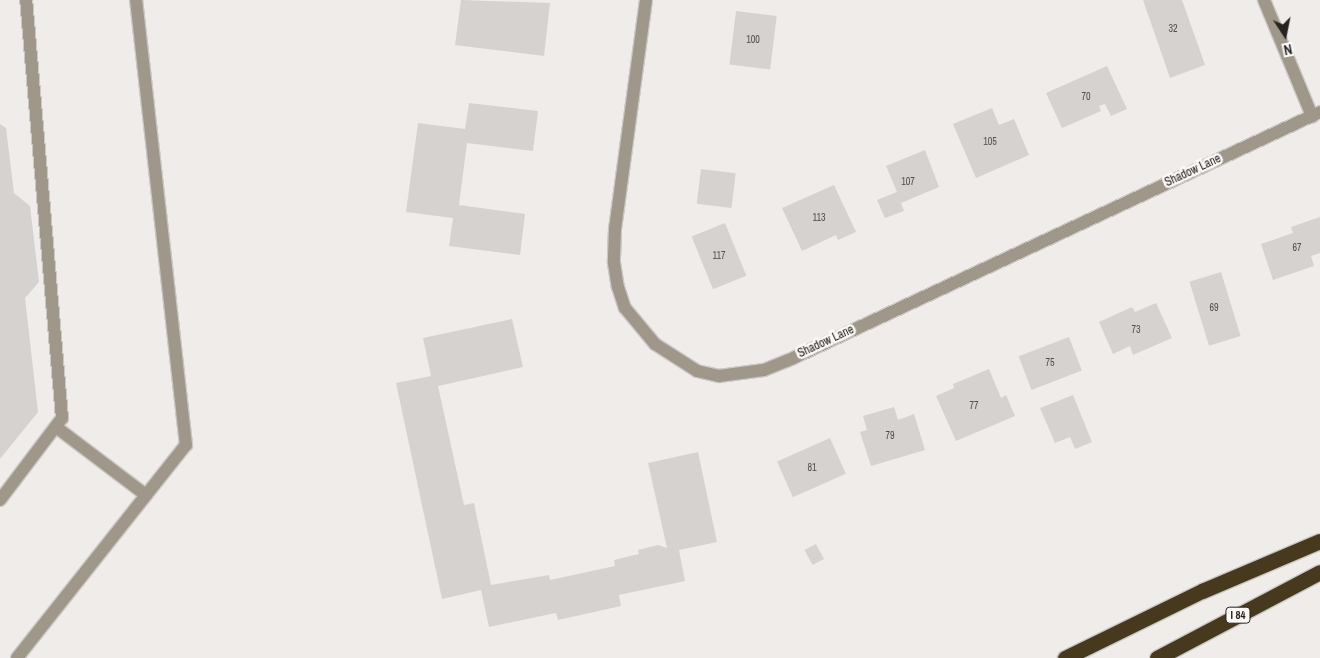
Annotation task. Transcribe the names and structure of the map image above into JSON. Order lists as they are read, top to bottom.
{
  "streets": {
    "highway": ["I 84"],
    "street": ["Shadow Lane"]
  },
  "house_numbers": [
    "32",
    "100",
    "70",
    "105",
    "107",
    "113",
    "67",
    "117",
    "69",
    "73",
    "75",
    "77",
    "79",
    "81"
  ],
  "north": "bottom"
}
